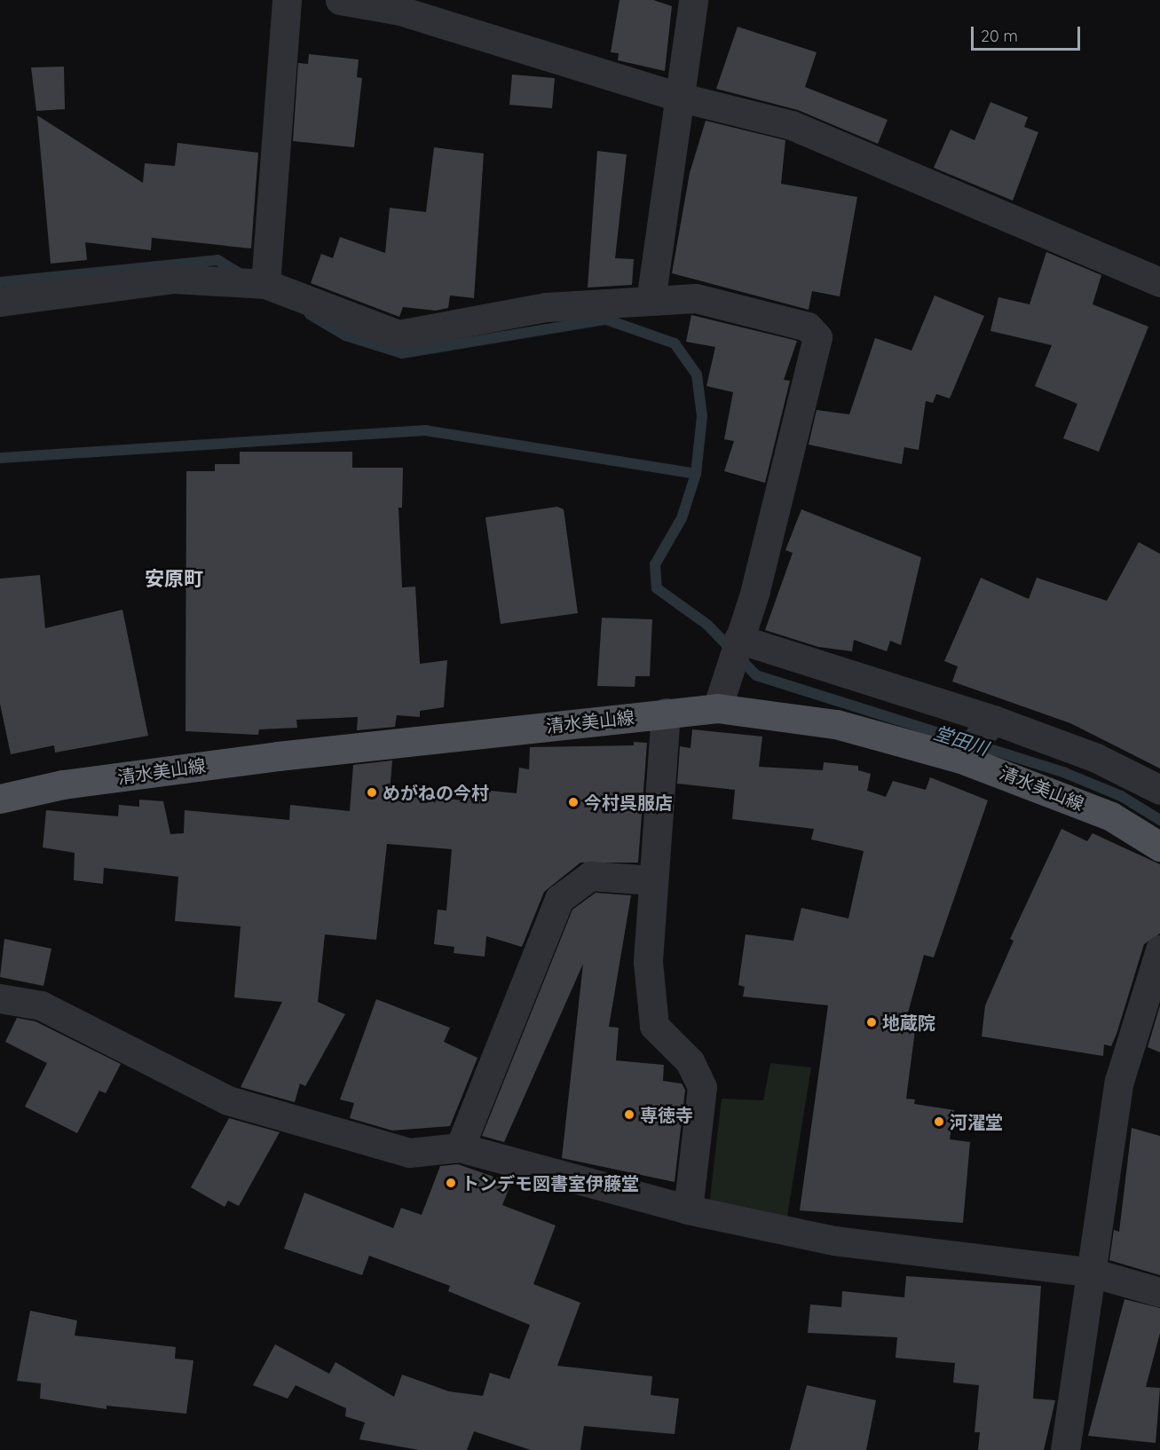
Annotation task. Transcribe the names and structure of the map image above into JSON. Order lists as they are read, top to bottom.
{
  "streets": {
    "main road": ["清水美山線"]
  },
  "districts": ["安原町"],
  "water": ["堂田川"],
  "places": [
    "めがねの今村",
    "今村呉服店",
    "地蔵院",
    "専徳寺",
    "河濯堂",
    "トンデモ図書室伊藤堂"
  ],
  "scale_bar": "20 m"
}
